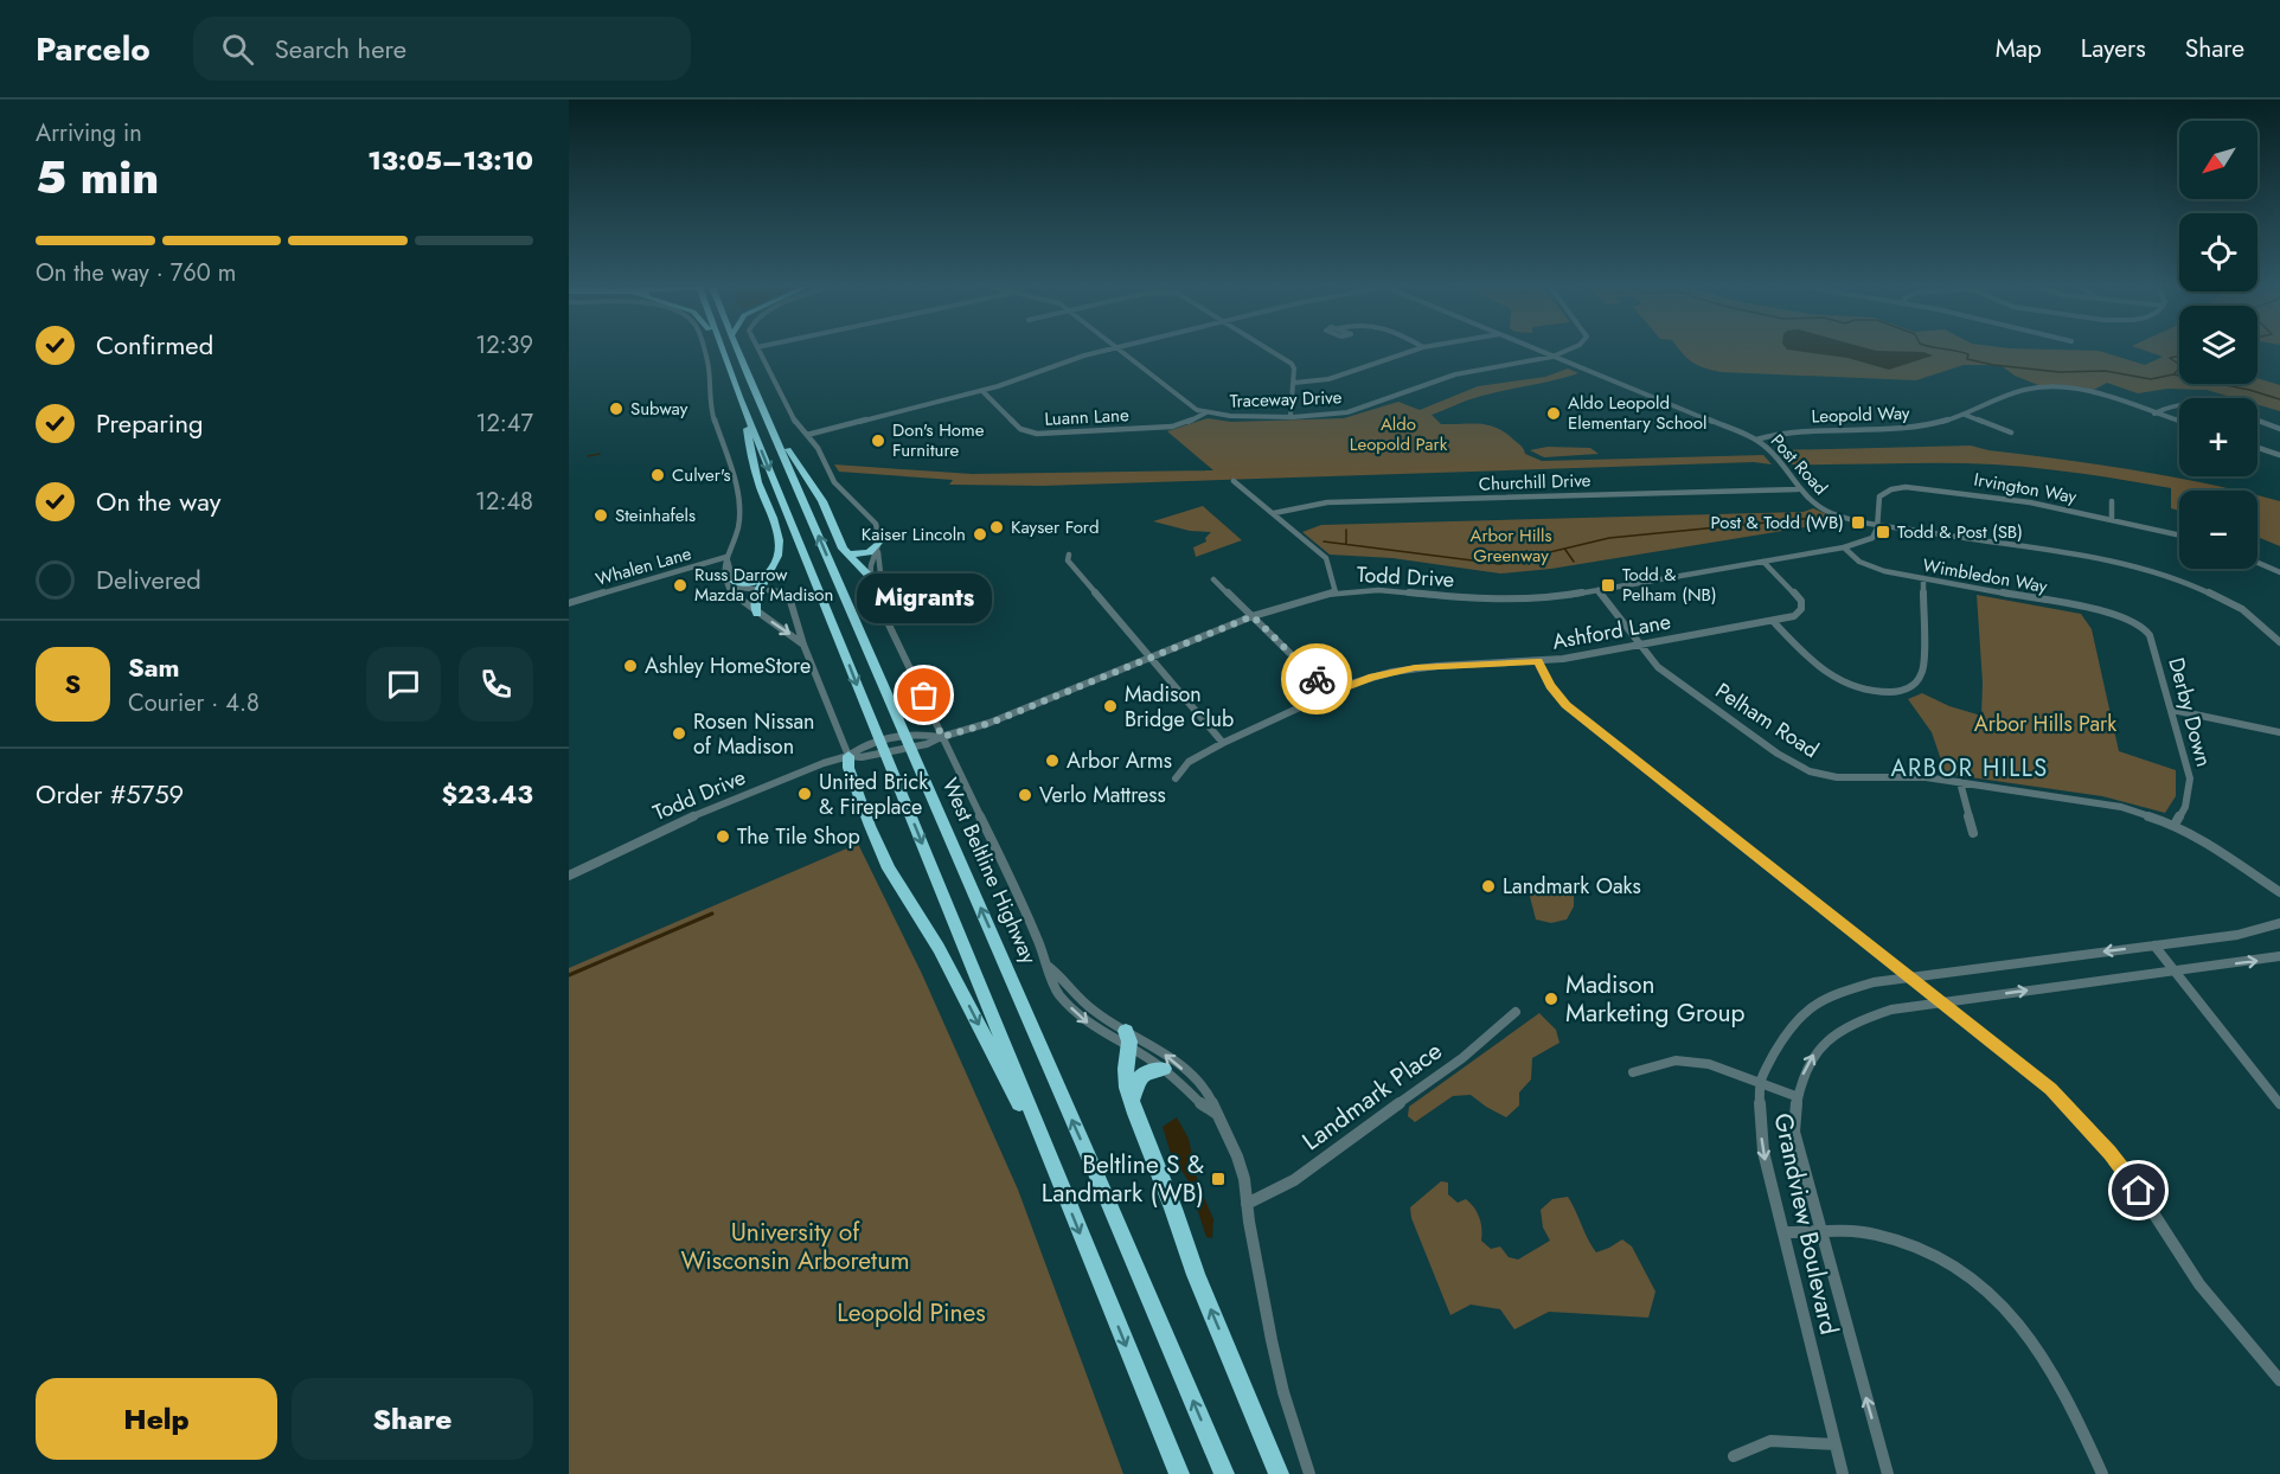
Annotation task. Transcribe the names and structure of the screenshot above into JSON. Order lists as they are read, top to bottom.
{
  "streets": {
    "highway": ["West Beltline Highway"],
    "street": [
      "Traceway Drive",
      "Leopold Way",
      "Luann Lane",
      "Post Road",
      "Churchill Drive",
      "Irvington Way",
      "Whalen Lane",
      "Wimbledon Way",
      "Todd Drive",
      "Ashford Lane",
      "Derby Down",
      "Pelham Road",
      "Landmark Place",
      "Grandview Boulevard"
    ]
  },
  "crossings": [
    ["Traceway Drive", "Luann Lane"],
    ["Traceway Drive", "Post Road"],
    ["Leopold Way", "Post Road"],
    ["Post Road", "Churchill Drive"],
    ["Post Road", "Irvington Way"],
    ["Post Road", "Todd Drive"],
    ["Irvington Way", "Todd Drive"],
    ["Wimbledon Way", "Todd Drive"],
    ["Wimbledon Way", "Derby Down"],
    ["Todd Drive", "Ashford Lane"],
    ["Todd Drive", "Pelham Road"],
    ["Ashford Lane", "Pelham Road"],
    ["Derby Down", "Pelham Road"]
  ],
  "districts": ["ARBOR HILLS"],
  "parks": [
    "Aldo Leopold Park",
    "Arbor Hills Greenway",
    "Arbor Hills Park",
    "University of Wisconsin Arboretum",
    "Leopold Pines"
  ],
  "places": {
    "other": [
      "Subway",
      "Aldo Leopold Elementary School",
      "Don's Home Furniture",
      "Culver's",
      "Steinhafels",
      "Kayser Ford",
      "Kaiser Lincoln",
      "Russ Darrow Mazda of Madison",
      "Ashley HomeStore",
      "Migrants",
      "Madison Bridge Club",
      "Rosen Nissan of Madison",
      "Arbor Arms",
      "United Brick & Fireplace",
      "Verlo Mattress",
      "The Tile Shop",
      "Landmark Oaks",
      "Madison Marketing Group"
    ],
    "transit": [
      "Post & Todd (WB)",
      "Todd & Post (SB)",
      "Todd & Pelham (NB)",
      "Beltline S & Landmark (WB)"
    ]
  },
  "north": "bottom left",
  "page": {
    "header": "Parcelo",
    "search": "Search here",
    "nav": ["Map", "Layers", "Share"],
    "heading": ["5 min", "Arriving in", "13:05–13:10"],
    "panel": [
      "Sam",
      "Courier · 4.8",
      "Order #5759",
      "$23.43"
    ],
    "map_buttons": ["+", "−"],
    "bar": "On the way · 760 m",
    "list": [
      ["Confirmed", "12:39"],
      ["Preparing", "12:47"],
      ["On the way", "12:48"],
      "Delivered"
    ],
    "bubble": "Migrants",
    "round": "S",
    "buttons": ["Help", "Share"]
  }
}
